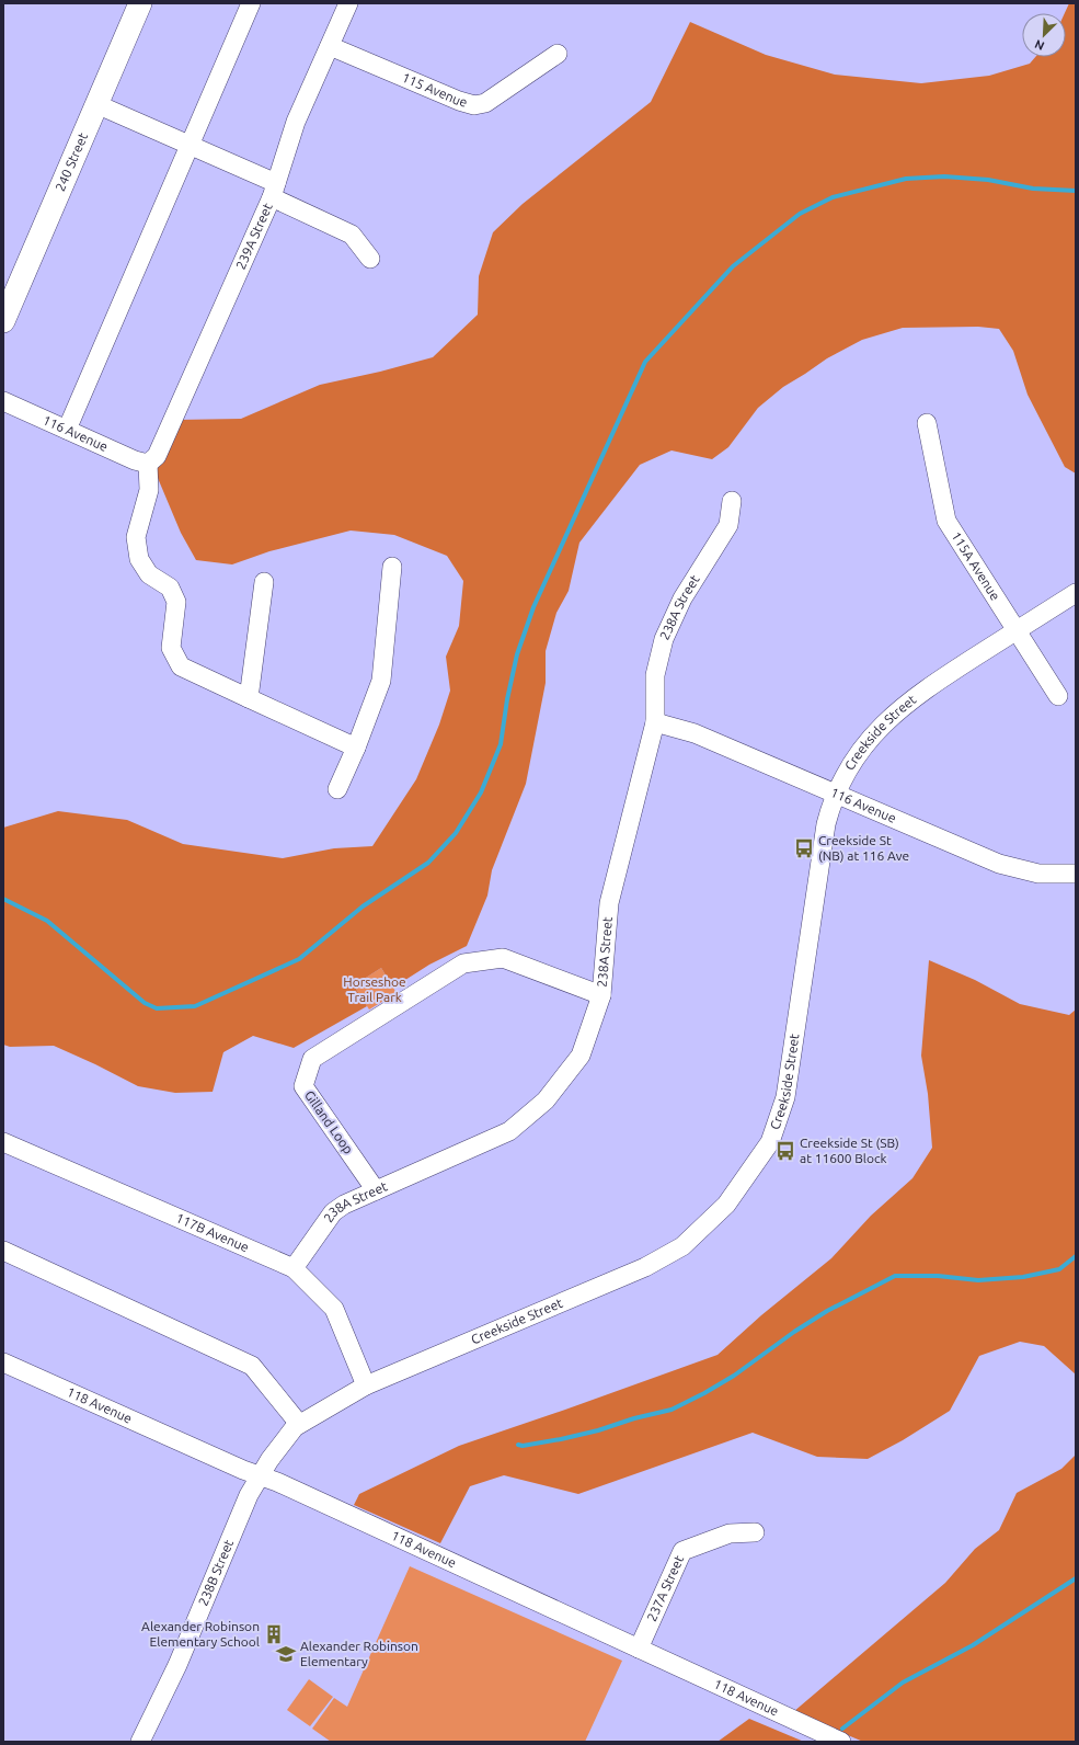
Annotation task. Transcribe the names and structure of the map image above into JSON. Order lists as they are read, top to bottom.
{
  "streets": {
    "main road": ["240 Street"],
    "street": [
      "115 Avenue",
      "239A Street",
      "116 Avenue",
      "115A Avenue",
      "238A Street",
      "Creekside Street",
      "Gilland Loop",
      "117B Avenue",
      "118 Avenue",
      "238B Street",
      "237A Street"
    ]
  },
  "crossings": [
    ["115 Avenue", "239A Street"],
    ["239A Street", "116 Avenue"],
    ["116 Avenue", "238A Street"],
    ["116 Avenue", "Creekside Street"],
    ["115A Avenue", "Creekside Street"],
    ["238A Street", "Gilland Loop"],
    ["238A Street", "117B Avenue"],
    ["Creekside Street", "117B Avenue"],
    ["Creekside Street", "118 Avenue"],
    ["Creekside Street", "238B Street"],
    ["118 Avenue", "238B Street"],
    ["118 Avenue", "237A Street"]
  ],
  "parks": ["Horseshoe Trail Park"],
  "places": {
    "bus stop": ["Creekside St (NB) at 116 Ave", "Creekside St (SB) at 11600 Block"],
    "building": ["Alexander Robinson Elementary School"],
    "school or university": ["Alexander Robinson Elementary"]
  },
  "north": "bottom left"
}
